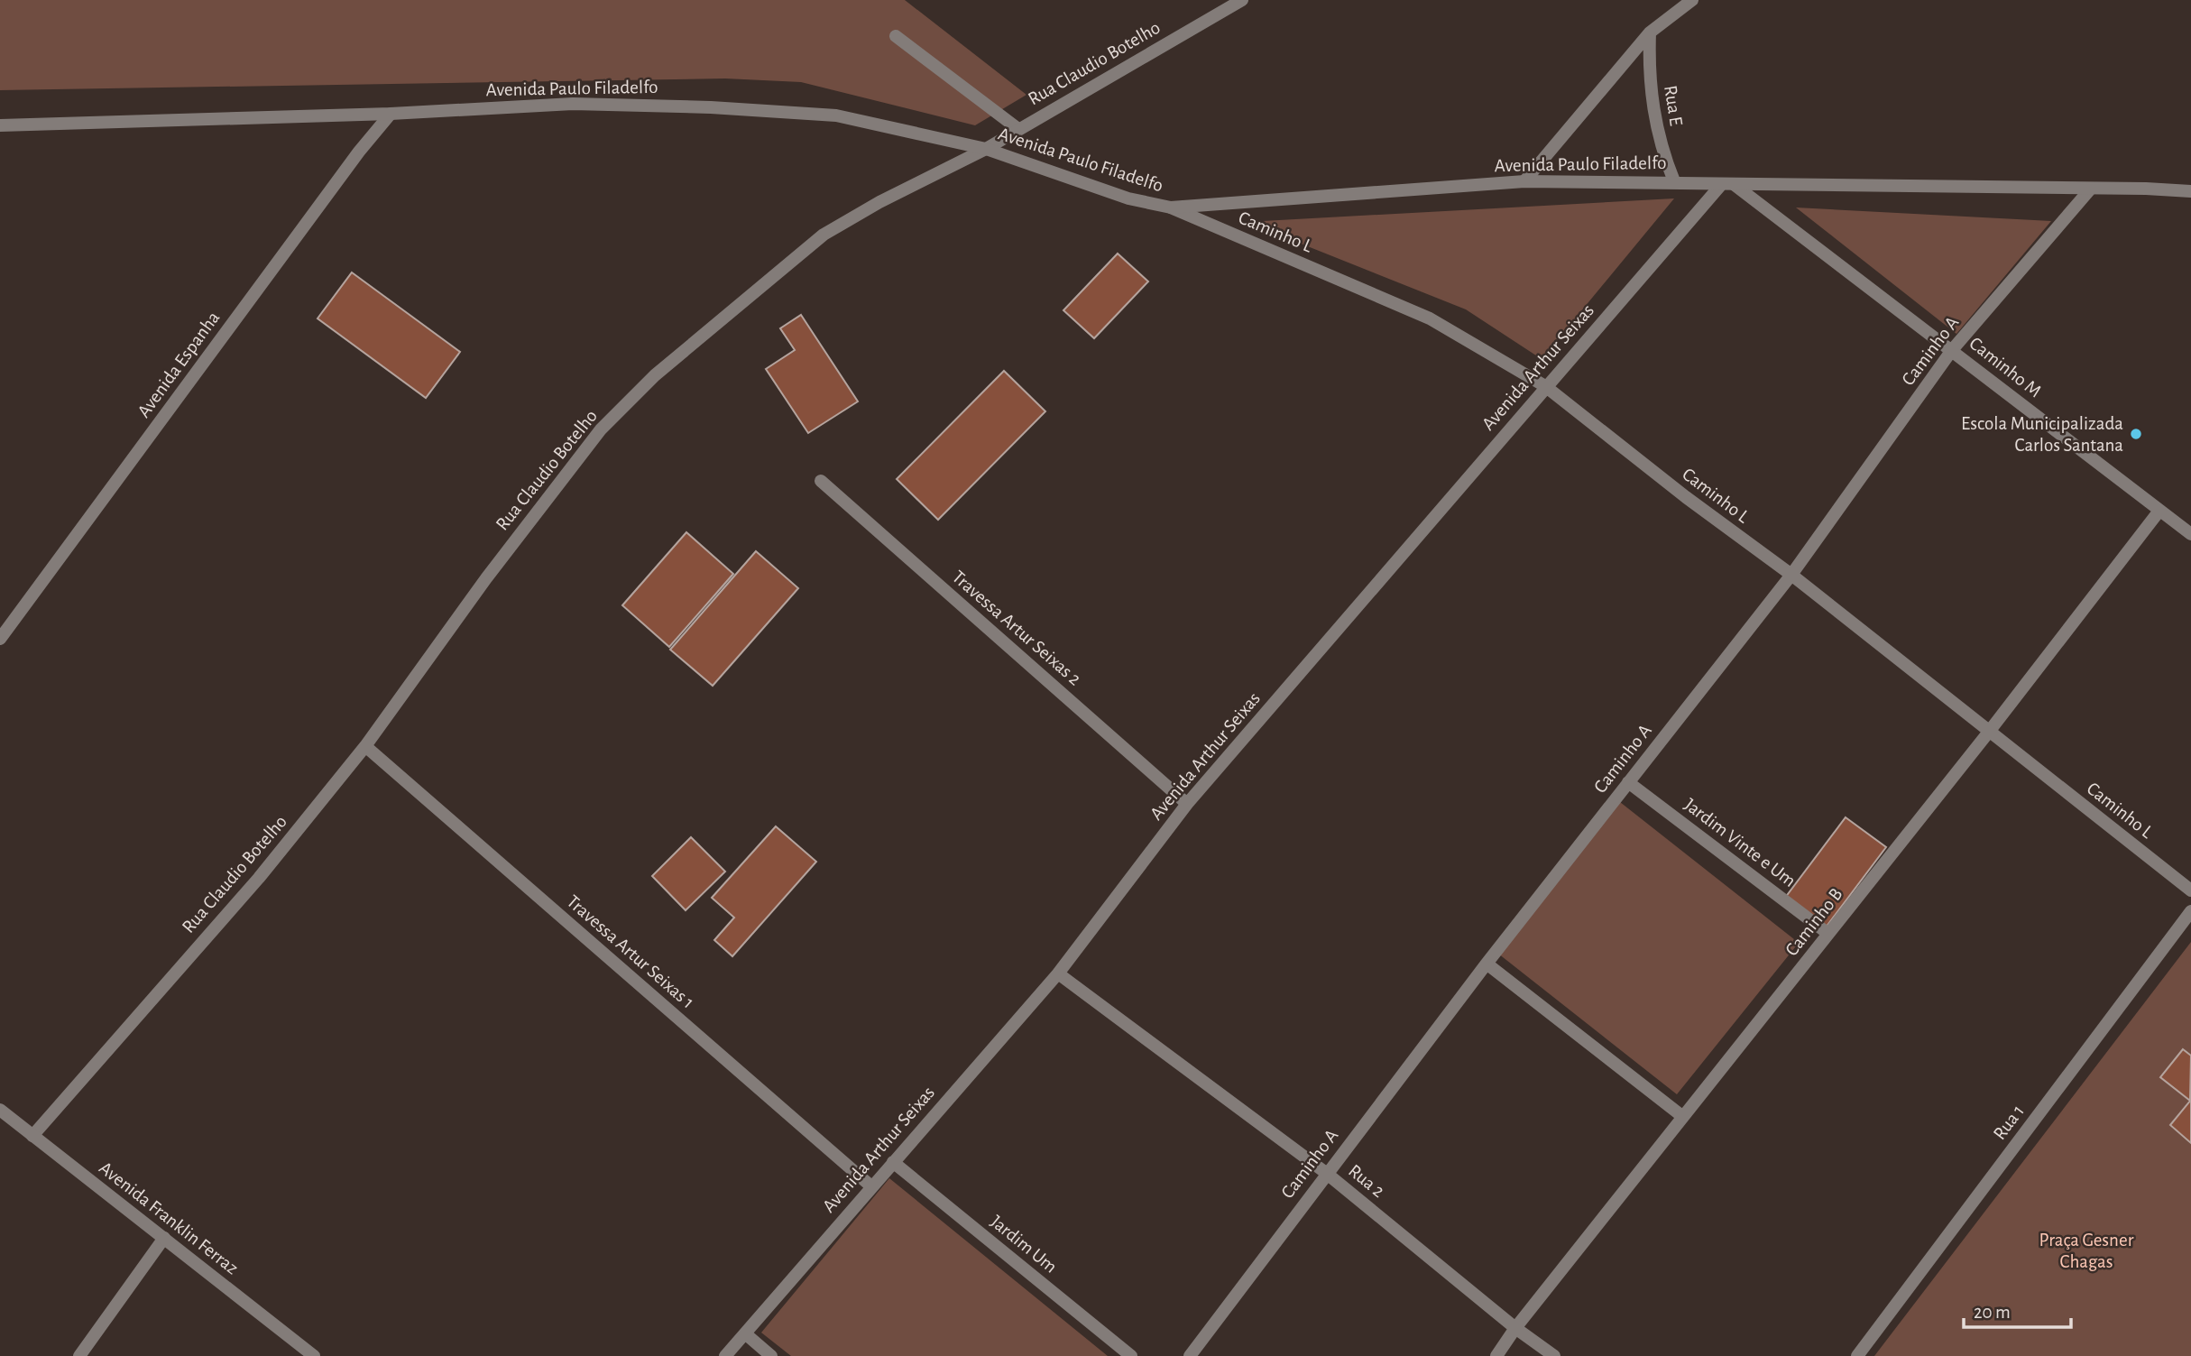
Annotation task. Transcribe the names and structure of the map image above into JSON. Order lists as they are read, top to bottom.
{
  "streets": {
    "street": [
      "Rua Claudio Botelho",
      "Avenida Paulo Filadelfo",
      "Rua E",
      "Caminho L",
      "Caminho A",
      "Avenida Espanha",
      "Avenida Arthur Seixas",
      "Caminho M",
      "Travessa Artur Seixas 2",
      "Jardim Vinte e Um",
      "Caminho B",
      "Travessa Artur Seixas 1",
      "Rua 1",
      "Rua 2",
      "Avenida Franklin Ferraz",
      "Jardim Um"
    ]
  },
  "crossings": [
    ["Rua Claudio Botelho", "Avenida Paulo Filadelfo"],
    ["Rua Claudio Botelho", "Travessa Artur Seixas 1"],
    ["Rua Claudio Botelho", "Avenida Franklin Ferraz"],
    ["Avenida Paulo Filadelfo", "Rua E"],
    ["Avenida Paulo Filadelfo", "Caminho L"],
    ["Avenida Paulo Filadelfo", "Caminho A"],
    ["Avenida Paulo Filadelfo", "Avenida Espanha"],
    ["Avenida Paulo Filadelfo", "Avenida Arthur Seixas"],
    ["Avenida Paulo Filadelfo", "Caminho M"],
    ["Caminho L", "Caminho A"],
    ["Caminho L", "Avenida Arthur Seixas"],
    ["Caminho L", "Caminho B"],
    ["Caminho A", "Caminho M"],
    ["Caminho A", "Jardim Vinte e Um"],
    ["Caminho A", "Rua 2"],
    ["Avenida Arthur Seixas", "Travessa Artur Seixas 2"],
    ["Avenida Arthur Seixas", "Travessa Artur Seixas 1"],
    ["Avenida Arthur Seixas", "Rua 2"],
    ["Avenida Arthur Seixas", "Jardim Um"],
    ["Caminho M", "Caminho B"],
    ["Jardim Vinte e Um", "Caminho B"],
    ["Caminho B", "Rua 2"]
  ],
  "parks": ["Praça Gesner Chagas"],
  "places": ["Escola Municipalizada Carlos Santana"],
  "scale_bar": "20 m"
}
